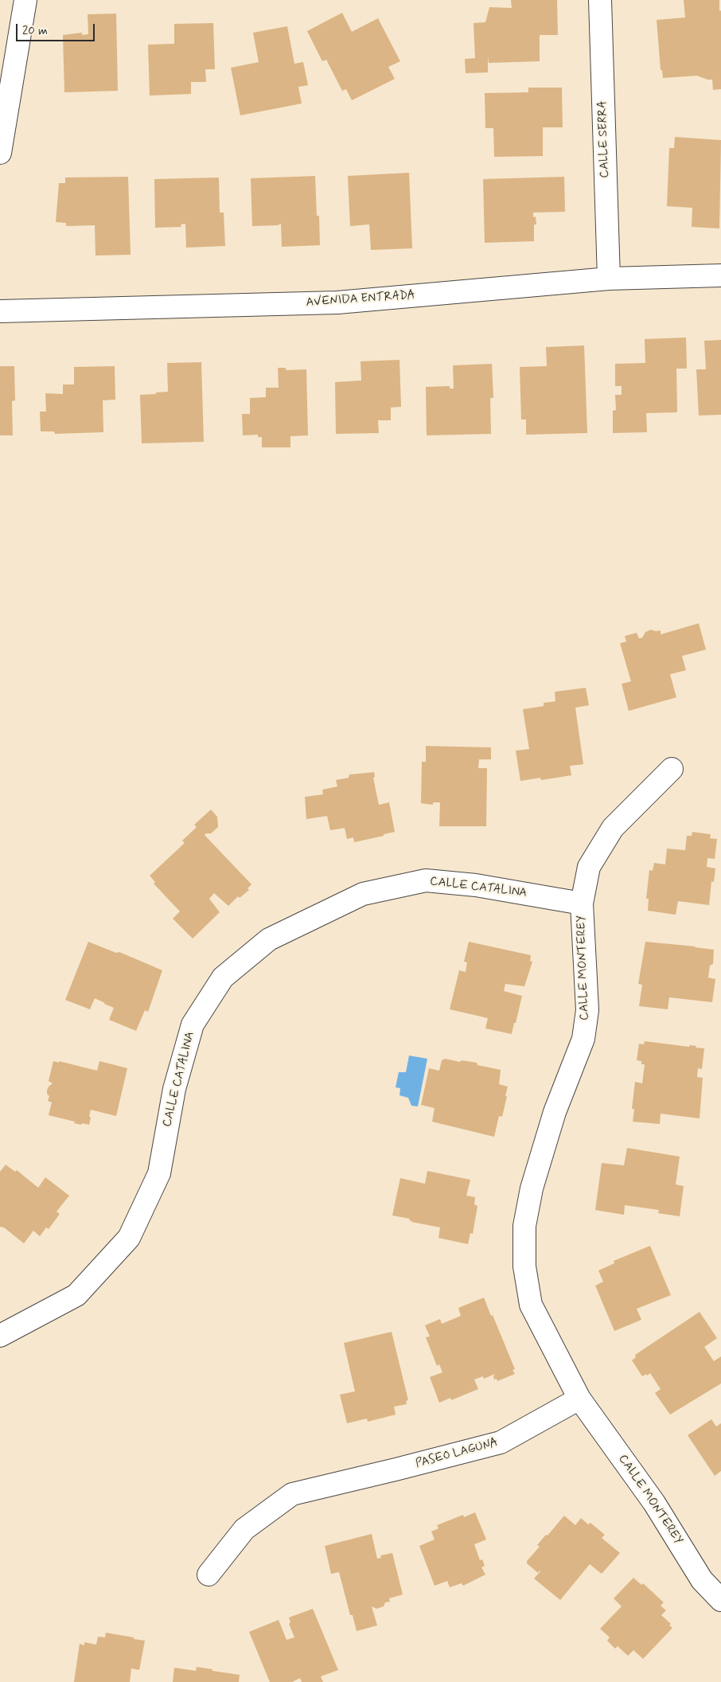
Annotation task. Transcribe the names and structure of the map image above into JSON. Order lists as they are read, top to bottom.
{
  "streets": {
    "street": [
      "CALLE SERRA",
      "AVENIDA ENTRADA",
      "CALLE CATALINA",
      "CALLE MONTEREY",
      "PASEO LAGUNA"
    ]
  },
  "crossings": [
    ["CALLE SERRA", "AVENIDA ENTRADA"],
    ["CALLE CATALINA", "CALLE MONTEREY"],
    ["CALLE MONTEREY", "PASEO LAGUNA"]
  ],
  "scale_bar": "20 m"
}
